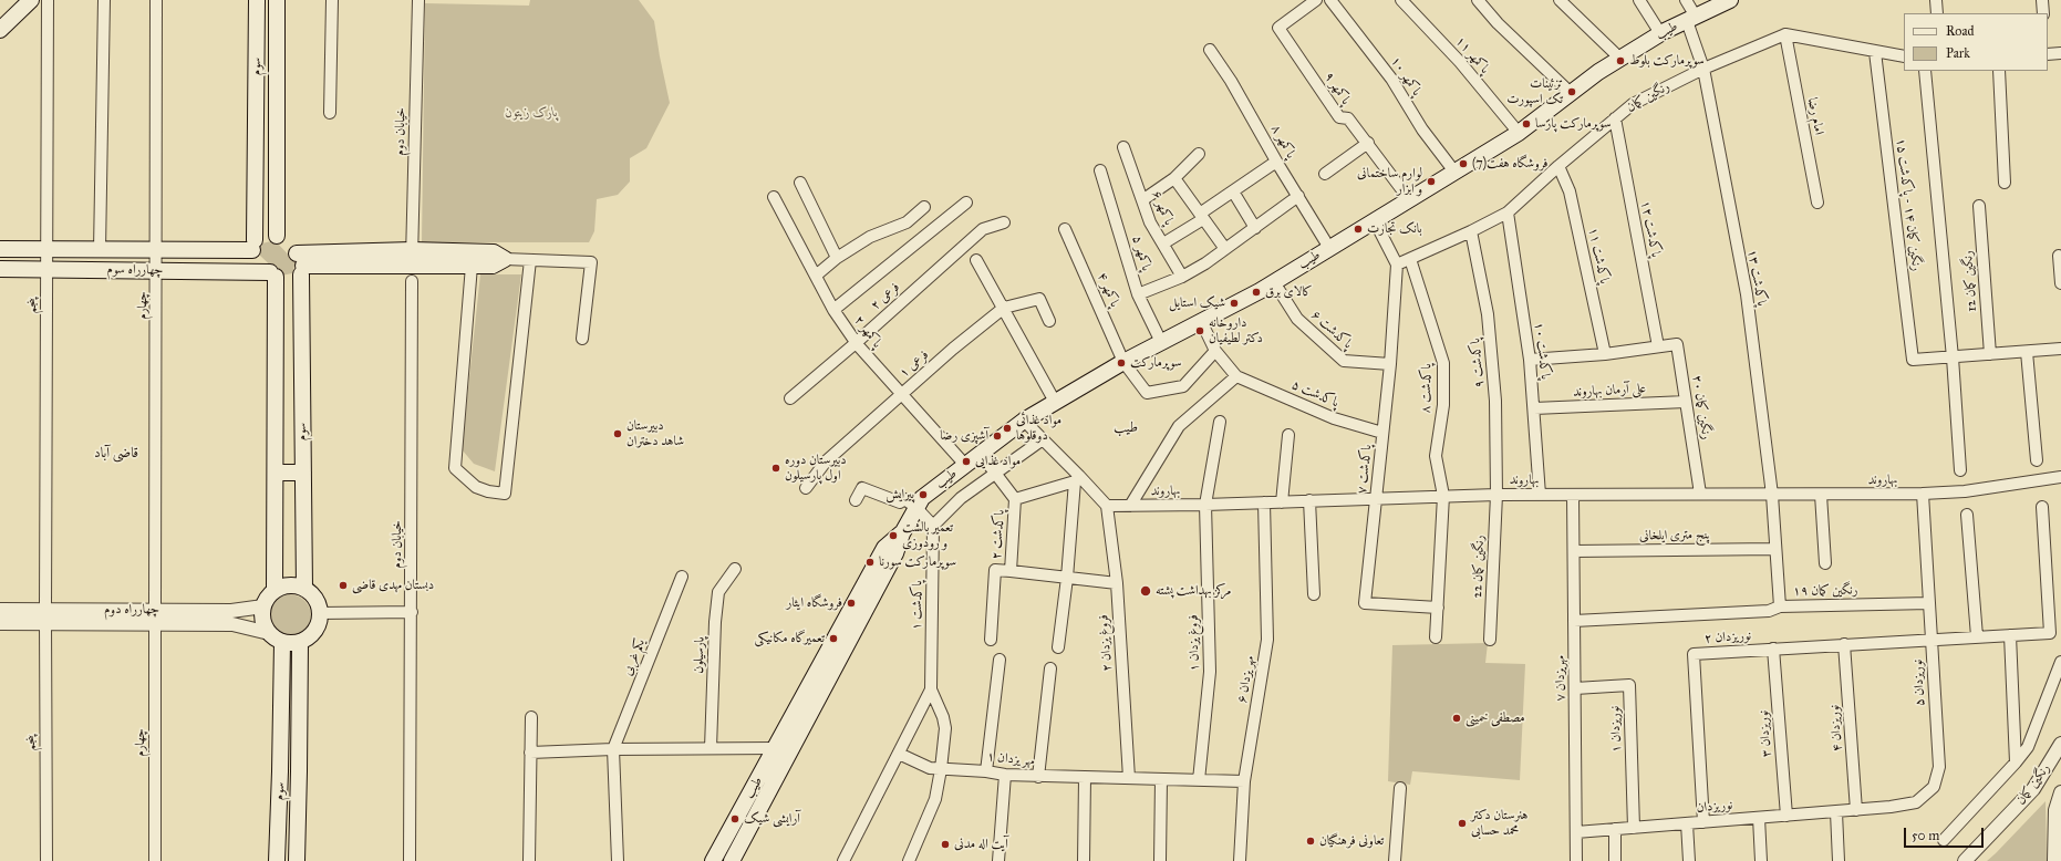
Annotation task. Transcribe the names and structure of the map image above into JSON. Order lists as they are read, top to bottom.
{
  "streets": {
    "main road": ["طیب", "سوم", "چهارراه سوم"],
    "street": [
      "پاکمهر ۱۱",
      "پاکمهر ۱۰",
      "پاکمهر ۹",
      "رنگین کمان",
      "امام رضا",
      "خیابان دوم",
      "پاکمهر ۸",
      "رنگین کمان ۱۴ - پاکدشت ۱۵",
      "پاکمهر ۶",
      "پاکدشت ۱۲",
      "پاکمهر ۵",
      "پاکدشت ۱۱",
      "پاکدشت ۱۳",
      "رنگین کمان 12",
      "پاکمهر ۴",
      "فرعی ۲",
      "پنجم",
      "چهارم",
      "پاکدشت ۶",
      "پاکمهر ۲",
      "پاکدشت ۱۰",
      "پاکدشت ۹",
      "فرعی ۱",
      "پاکدشت ۸",
      "علی آرمان بهاروند",
      "پاکدشت ۵",
      "رنگین کمان ۲۰",
      "پاکدشت ۷",
      "بهاروند",
      "پاکدشت ۲",
      "پنج متری ایلخانی",
      "رنگین کمان 22",
      "رنگین کمان ۱۹",
      "پاکدشت ۱",
      "چهارراه دوم",
      "نوریزدان ۲",
      "فروغ یزدان ۲",
      "فروغ یزدان ۱",
      "پارسیلون",
      "یکم غربی",
      "مهریزدان ۷",
      "مهر یزدان ۶",
      "نوریزدان ۵",
      "نوریزدان ۴",
      "نوریزدان ۱",
      "نوریزدان ۳",
      "مهر یزدان ۱",
      "نوریزدان"
    ]
  },
  "crossings": [
    ["طیب", "پاکمهر ۱۱"],
    ["طیب", "پاکمهر ۱۰"],
    ["طیب", "پاکمهر ۹"],
    ["طیب", "پاکمهر ۸"],
    ["طیب", "پاکمهر ۵"],
    ["طیب", "پاکدشت ۱۳"],
    ["طیب", "پاکمهر ۴"],
    ["طیب", "پاکدشت ۶"],
    ["طیب", "پاکمهر ۲"],
    ["طیب", "پاکدشت ۲"],
    ["سوم", "چهارراه سوم"],
    ["سوم", "چهارراه دوم"],
    ["رنگین کمان", "امام رضا"],
    ["رنگین کمان", "پاکدشت ۱۲"],
    ["رنگین کمان", "پاکدشت ۱۱"],
    ["رنگین کمان", "پاکدشت ۱۳"],
    ["رنگین کمان", "پاکدشت ۱۰"],
    ["رنگین کمان", "پاکدشت ۹"],
    ["رنگین کمان", "پاکدشت ۸"],
    ["رنگین کمان", "پاکدشت ۷"],
    ["پاکدشت ۱۲", "رنگین کمان ۲۰"],
    ["چهارراه سوم", "پنجم"],
    ["چهارراه سوم", "چهارم"],
    ["پاکدشت ۱۳", "بهاروند"],
    ["پاکدشت ۱۳", "رنگین کمان ۱۹"],
    ["فرعی ۲", "پاکمهر ۲"],
    ["چهارم", "چهارراه دوم"],
    ["پاکدشت ۶", "پاکدشت ۷"],
    ["پاکمهر ۲", "فرعی ۱"],
    ["پاکدشت ۱۰", "علی آرمان بهاروند"],
    ["پاکدشت ۱۰", "بهاروند"],
    ["پاکدشت ۹", "بهاروند"],
    ["پاکدشت ۹", "رنگین کمان 22"],
    ["پاکدشت ۸", "پاکدشت ۷"],
    ["پاکدشت ۸", "بهاروند"],
    ["علی آرمان بهاروند", "رنگین کمان ۲۰"],
    ["پاکدشت ۵", "پاکدشت ۷"],
    ["رنگین کمان ۲۰", "بهاروند"],
    ["پاکدشت ۷", "بهاروند"],
    ["بهاروند", "رنگین کمان 22"],
    ["بهاروند", "رنگین کمان ۱۹"],
    ["بهاروند", "فروغ یزدان ۲"],
    ["بهاروند", "فروغ یزدان ۱"],
    ["بهاروند", "مهریزدان ۷"],
    ["بهاروند", "مهر یزدان ۶"],
    ["بهاروند", "نوریزدان ۵"],
    ["پنج متری ایلخانی", "رنگین کمان ۱۹"],
    ["پنج متری ایلخانی", "مهریزدان ۷"],
    ["رنگین کمان ۱۹", "نوریزدان ۵"],
    ["پاکدشت ۱", "مهر یزدان ۱"],
    ["نوریزدان ۲", "نوریزدان ۵"],
    ["نوریزدان ۲", "نوریزدان ۴"],
    ["نوریزدان ۲", "نوریزدان ۳"],
    ["نوریزدان ۲", "نوریزدان"],
    ["فروغ یزدان ۲", "مهر یزدان ۱"],
    ["فروغ یزدان ۱", "مهر یزدان ۱"],
    ["مهریزدان ۷", "نوریزدان ۱"],
    ["مهریزدان ۷", "نوریزدان"],
    ["مهر یزدان ۶", "مهر یزدان ۱"],
    ["نوریزدان ۵", "نوریزدان ۴"],
    ["نوریزدان ۵", "نوریزدان"],
    ["نوریزدان ۴", "نوریزدان"],
    ["نوریزدان ۱", "نوریزدان"],
    ["نوریزدان ۳", "نوریزدان"]
  ],
  "districts": ["طیب", "قاضی آباد"],
  "parks": ["پارک زیتون"],
  "places": [
    "سوپرمارکت بلوط",
    "تزئینات تک اسپورت",
    "سوپرمارکت پارسا",
    "فروشگاه هفت(7)",
    "لوارم ساختمانی و ابزار",
    "بانک تجارت",
    "کالای برق",
    "شیک استایل",
    "داروخانه دکتر لطیفیان",
    "سوپرمارکت",
    "مواد غذائی دوقلوها",
    "دبیرستان شاهد دختران",
    "آشپزی رضا",
    "مواد غذایی",
    "دبیرستان دوره اول پارسیلون",
    "پیرایش",
    "تعمیر بالشت و رودوزی",
    "سوپرمارکت سورنا",
    "دبستان مهدی قاضی",
    "مرکز بهداشت پشته",
    "فروشگاه ایثار",
    "تعمیرگاه مکانیکی",
    "مصطفی خمینی",
    "آرایشی شیک",
    "هنرستان دکتر محمد حسابی",
    "تعاونی فرهنگیان",
    "آیت اله مدنی"
  ],
  "legend": ["Road", "Park"],
  "scale_bar": "50 m"
}
